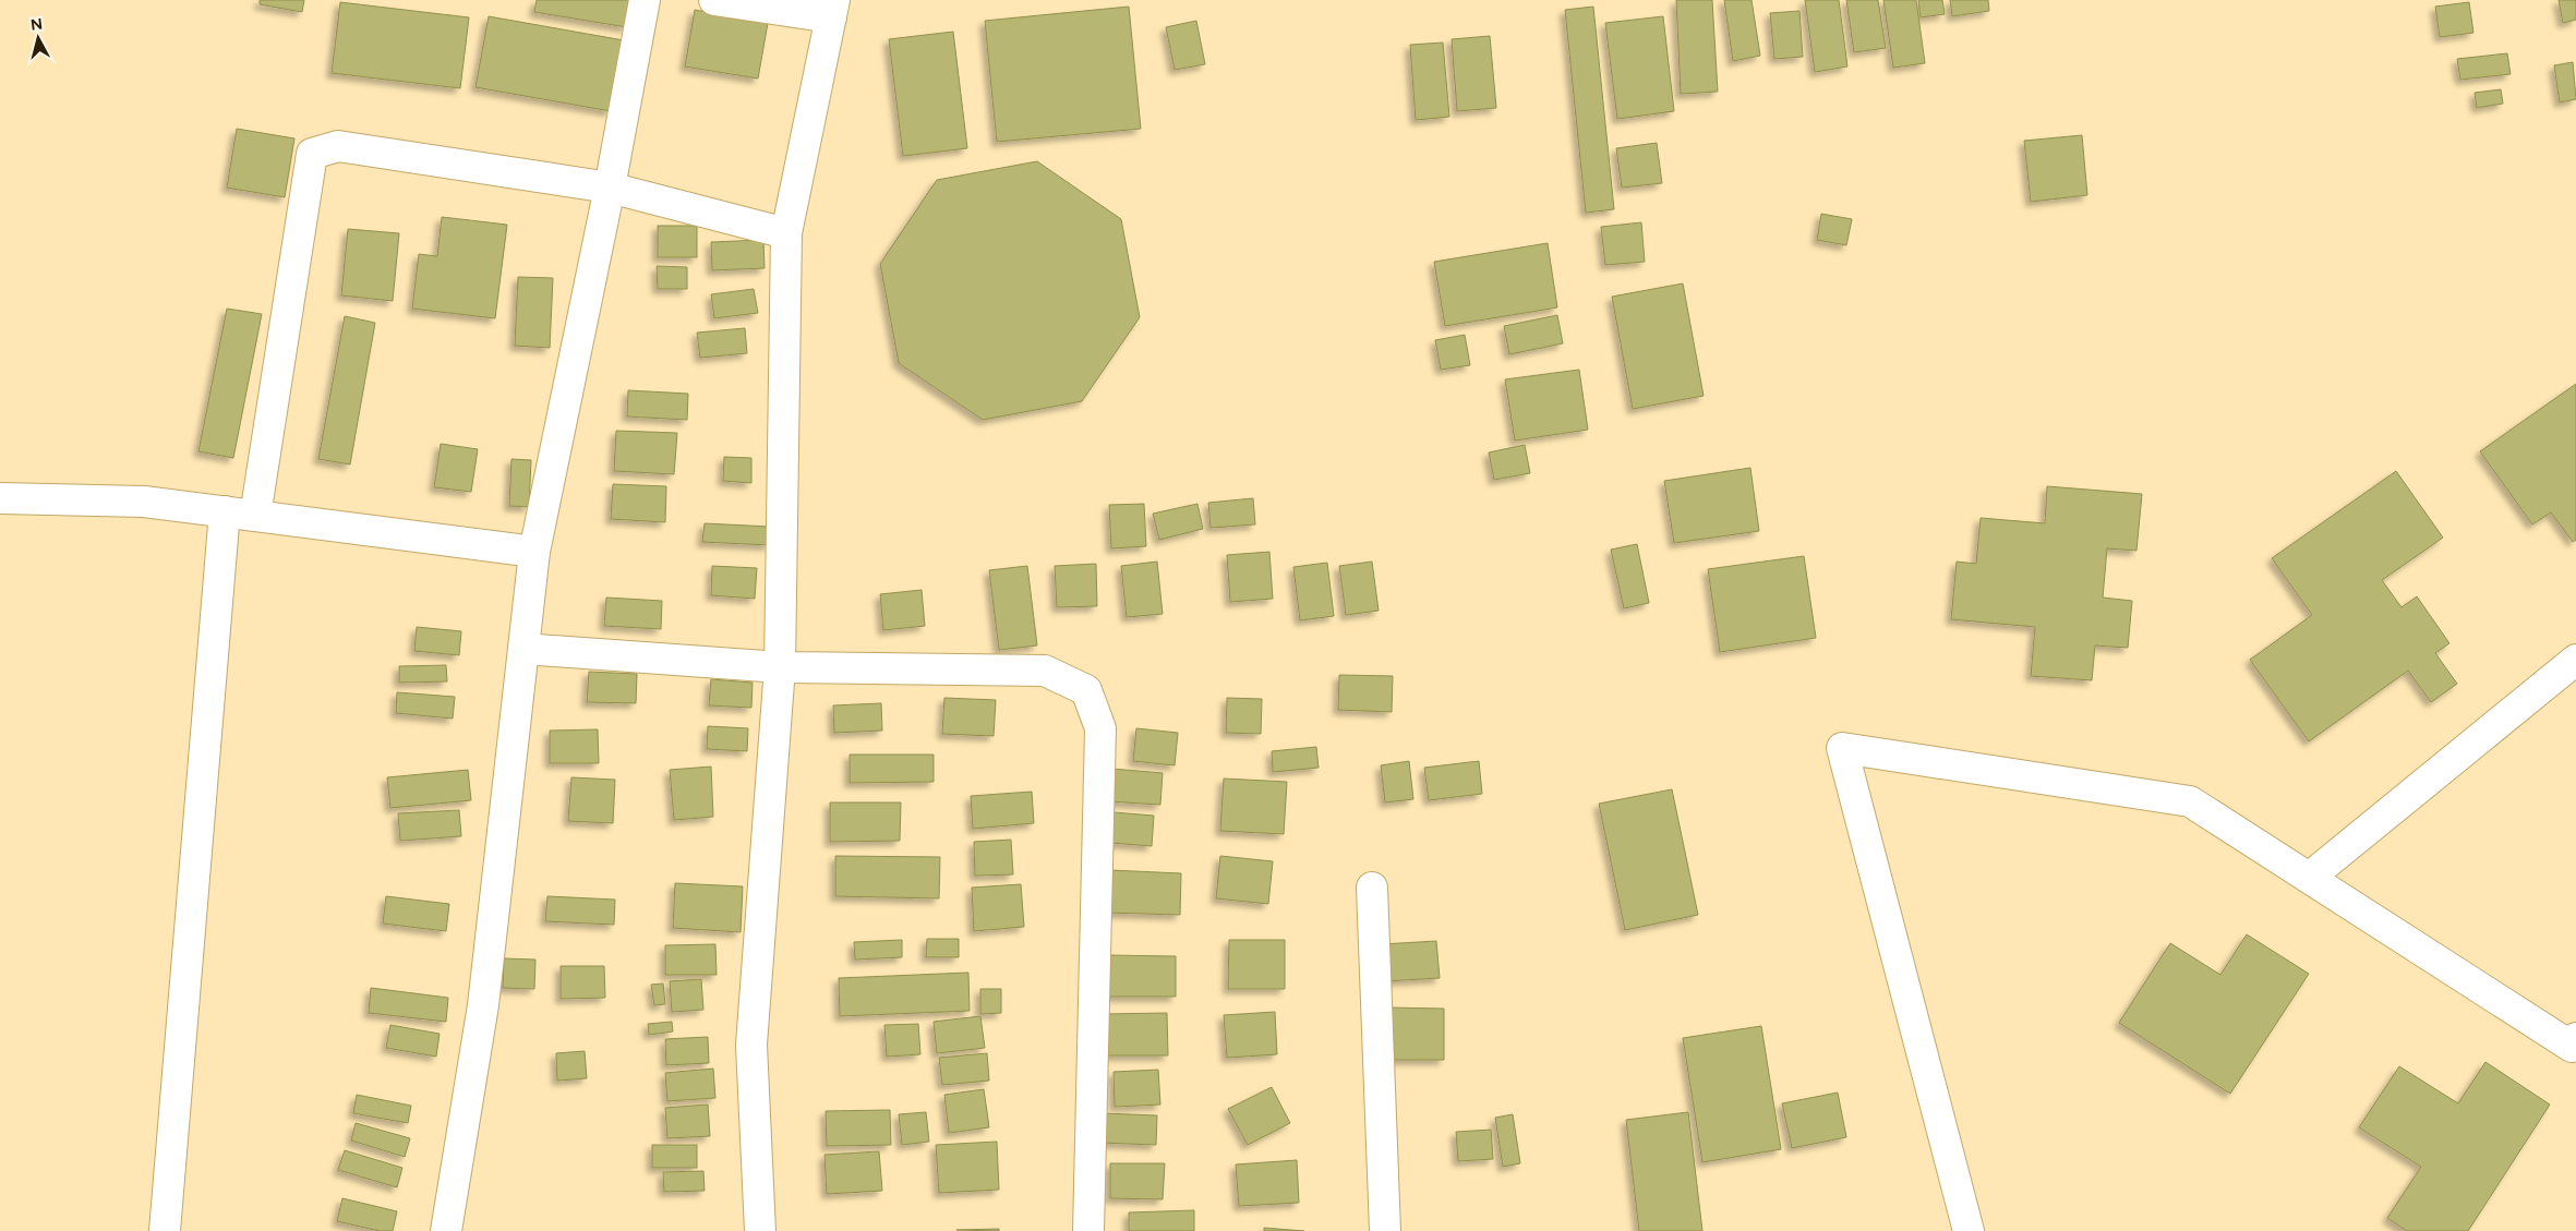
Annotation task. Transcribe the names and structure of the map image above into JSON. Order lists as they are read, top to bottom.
{
  "north": "top"
}
